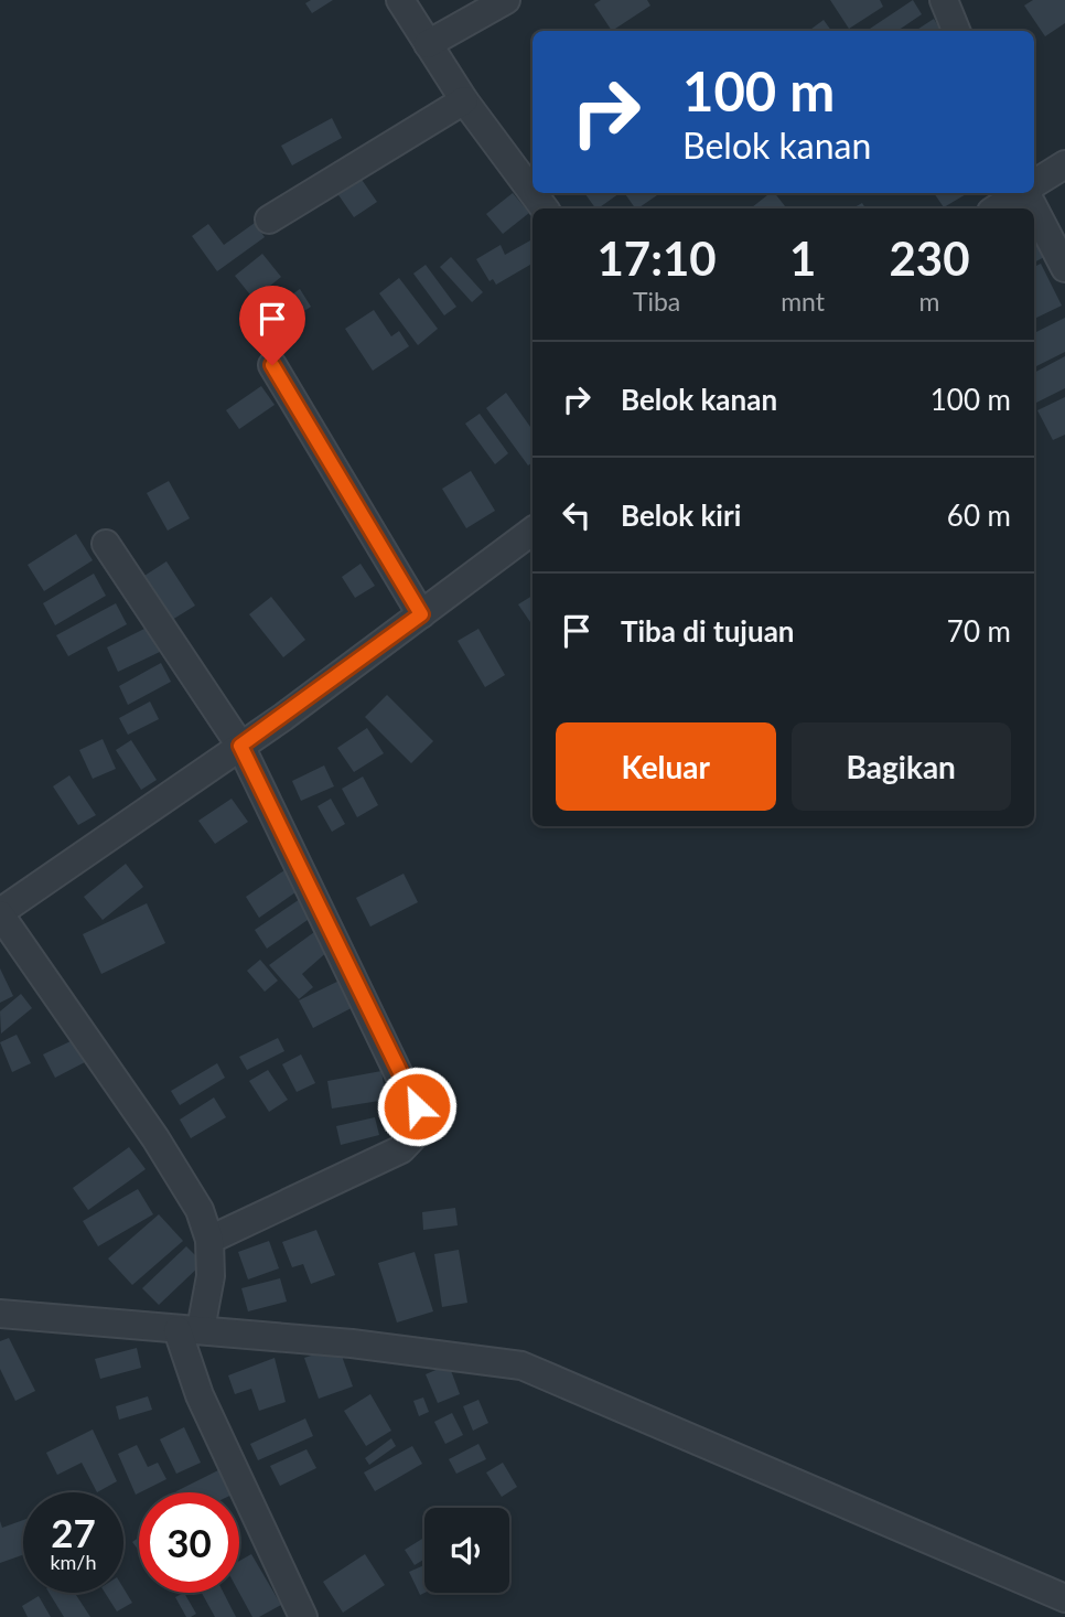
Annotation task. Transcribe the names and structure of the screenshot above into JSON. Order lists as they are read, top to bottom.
{
  "page": {
    "turn": ["100 m", "Belok kanan"],
    "eta": [
      "17:10",
      "Tiba",
      "1",
      "mnt",
      "230",
      "m"
    ],
    "list": [
      {
        "name": "Belok kanan",
        "value": "100 m"
      },
      {
        "name": "Belok kiri",
        "value": "60 m"
      },
      {
        "name": "Tiba di tujuan",
        "value": "70 m"
      }
    ],
    "buttons": ["Keluar", "Bagikan"],
    "speed": "27 km/h",
    "limit": "30"
  }
}
